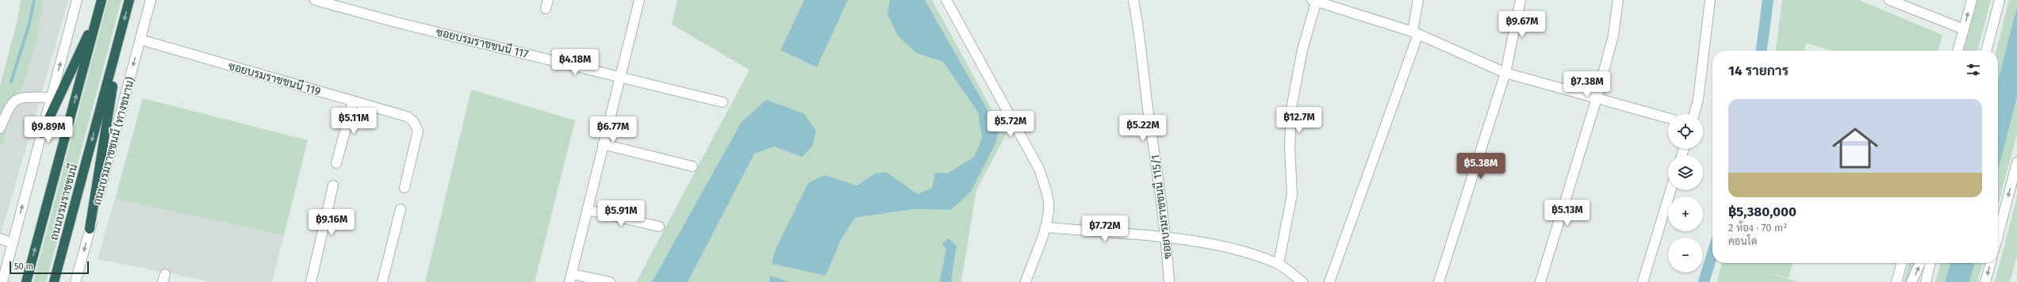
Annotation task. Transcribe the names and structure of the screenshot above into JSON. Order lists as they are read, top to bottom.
{
  "streets": {
    "highway": ["ถนนบรมราชชนนี"],
    "street": [
      "ซอยบรมราชชนนี 117",
      "ซอยบรมราชชนนี 119",
      "ถนนบรมราชชนนี (ทางขนาน)",
      "ซอยบรมราชชนนี 115/1"
    ]
  },
  "crossings": [
    ["ซอยบรมราชชนนี 119", "ถนนบรมราชชนนี (ทางขนาน)"]
  ],
  "scale_bar": "50 m",
  "page": {
    "price": [
      "฿9.67M",
      "฿4.18M",
      "฿7.38M",
      "฿12.7M",
      "฿5.11M",
      "฿5.72M",
      "฿5.22M",
      "฿9.89M",
      "฿6.77M",
      "฿5.38M",
      "฿5.13M",
      "฿5.91M",
      "฿9.16M",
      "฿7.72M"
    ],
    "heading": "14 รายการ",
    "list": [
      {
        "name": "฿5,380,000",
        "note": "2 ห้อง · 70 m² · คอนโด"
      }
    ],
    "map_buttons": ["+", "−"],
    "scale": "50 m"
  }
}
